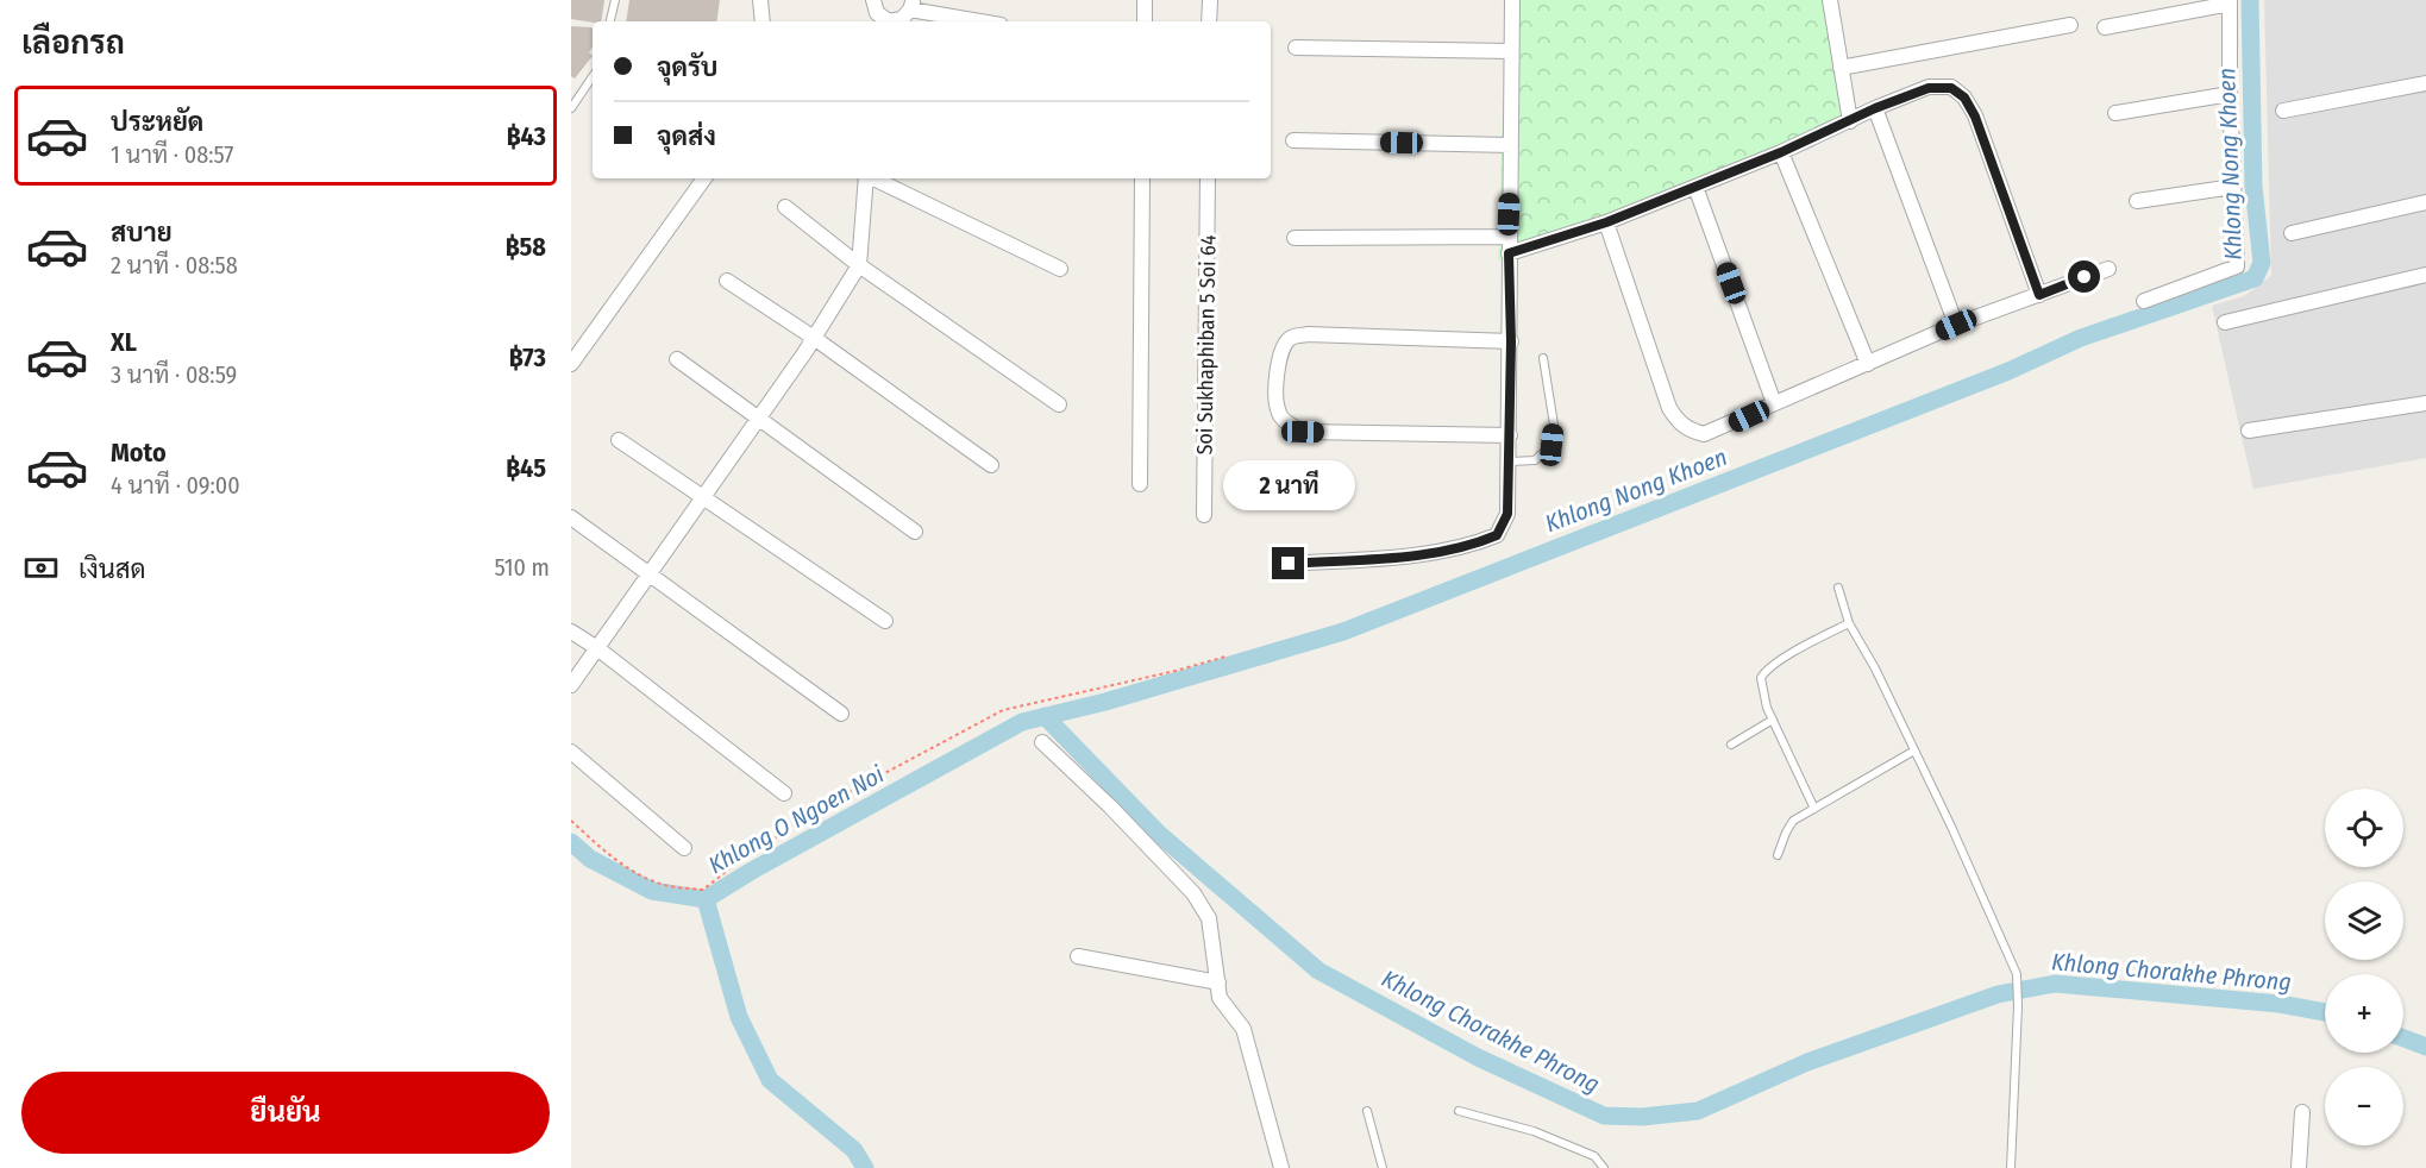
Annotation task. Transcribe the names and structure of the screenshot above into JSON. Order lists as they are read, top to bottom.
{
  "streets": {
    "street": ["Soi Sukhaphiban 5 Soi 64"]
  },
  "water": ["Khlong Nong Khoen", "Khlong O Ngoen Noi", "Khlong Chorakhe Phrong"],
  "page": {
    "heading": "เลือกรถ",
    "banner": ["จุดรับ", "จุดส่ง"],
    "list": [
      {
        "name": "ประหยัด",
        "note": "1 นาที · 08:57",
        "value": "฿43"
      },
      {
        "name": "สบาย",
        "note": "2 นาที · 08:58",
        "value": "฿58"
      },
      {
        "name": "XL",
        "note": "3 นาที · 08:59",
        "value": "฿73"
      },
      {
        "name": "Moto",
        "note": "4 นาที · 09:00",
        "value": "฿45"
      }
    ],
    "bubble": "2 นาที",
    "pay": ["เงินสด", "510 m"],
    "map_buttons": ["+", "−"],
    "buttons": "ยืนยัน"
  }
}
